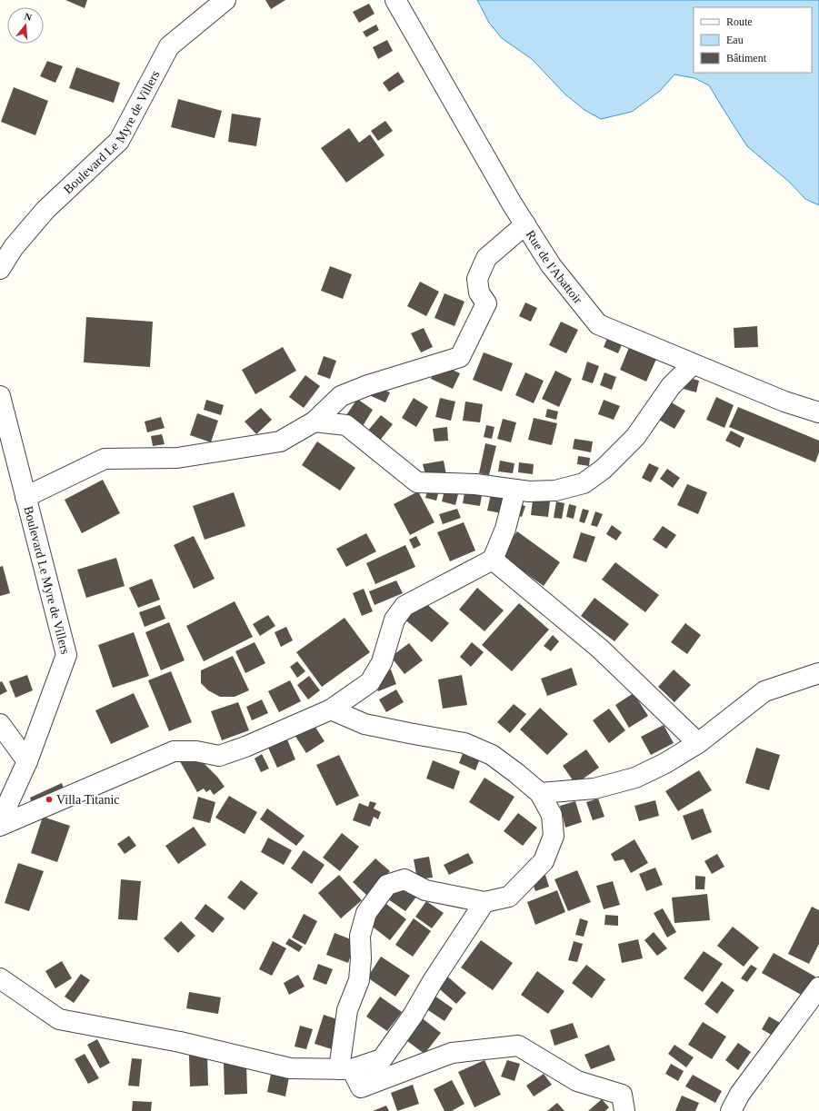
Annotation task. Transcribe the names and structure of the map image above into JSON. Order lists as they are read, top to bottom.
{
  "streets": {
    "street": ["Boulevard Le Myre de Villers", "Rue de l'Abattoir"]
  },
  "places": ["Villa Titanic"],
  "legend": ["Route", "Eau", "Bâtiment"],
  "north": "top"
}
